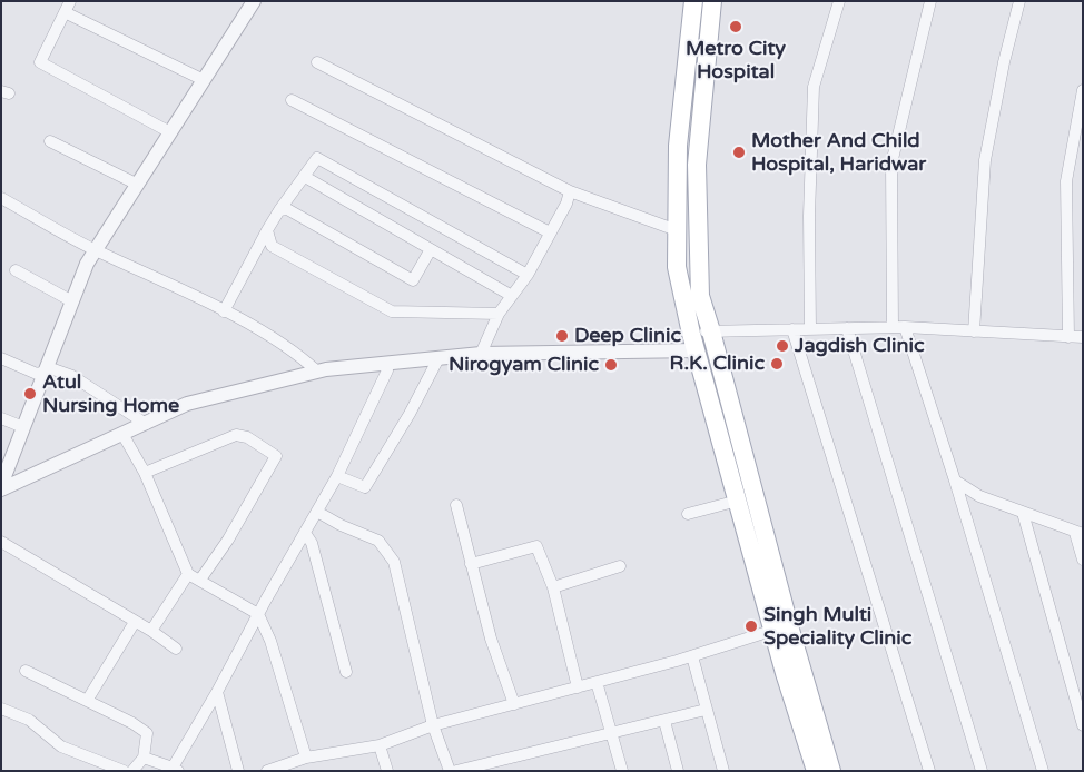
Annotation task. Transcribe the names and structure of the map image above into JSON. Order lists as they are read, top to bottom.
{
  "places": [
    "Metro City Hospital",
    "Mother And Child Hospital, Haridwar",
    "Deep Clinic",
    "Jagdish Clinic",
    "R.K. Clinic",
    "Nirogyam Clinic",
    "Atul Nursing Home",
    "Singh Multi Speciality Clinic"
  ]
}
